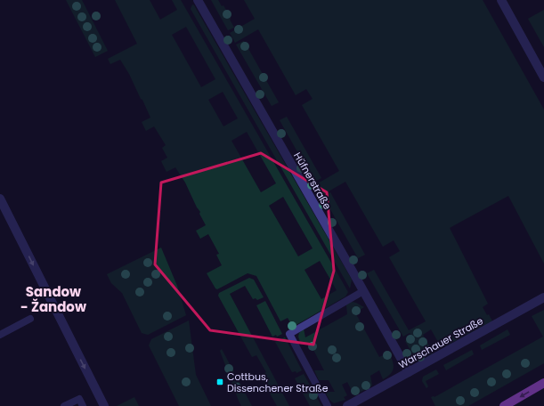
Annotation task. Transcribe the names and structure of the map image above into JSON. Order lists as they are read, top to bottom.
{
  "streets": {
    "street": ["Hüfnerstraße", "Warschauer Straße"]
  },
  "crossings": [
    ["Hüfnerstraße", "Warschauer Straße"]
  ],
  "districts": ["Sandow - Žandow"],
  "places": {
    "transit": ["Cottbus, Dissenchener Straße"]
  }
}
